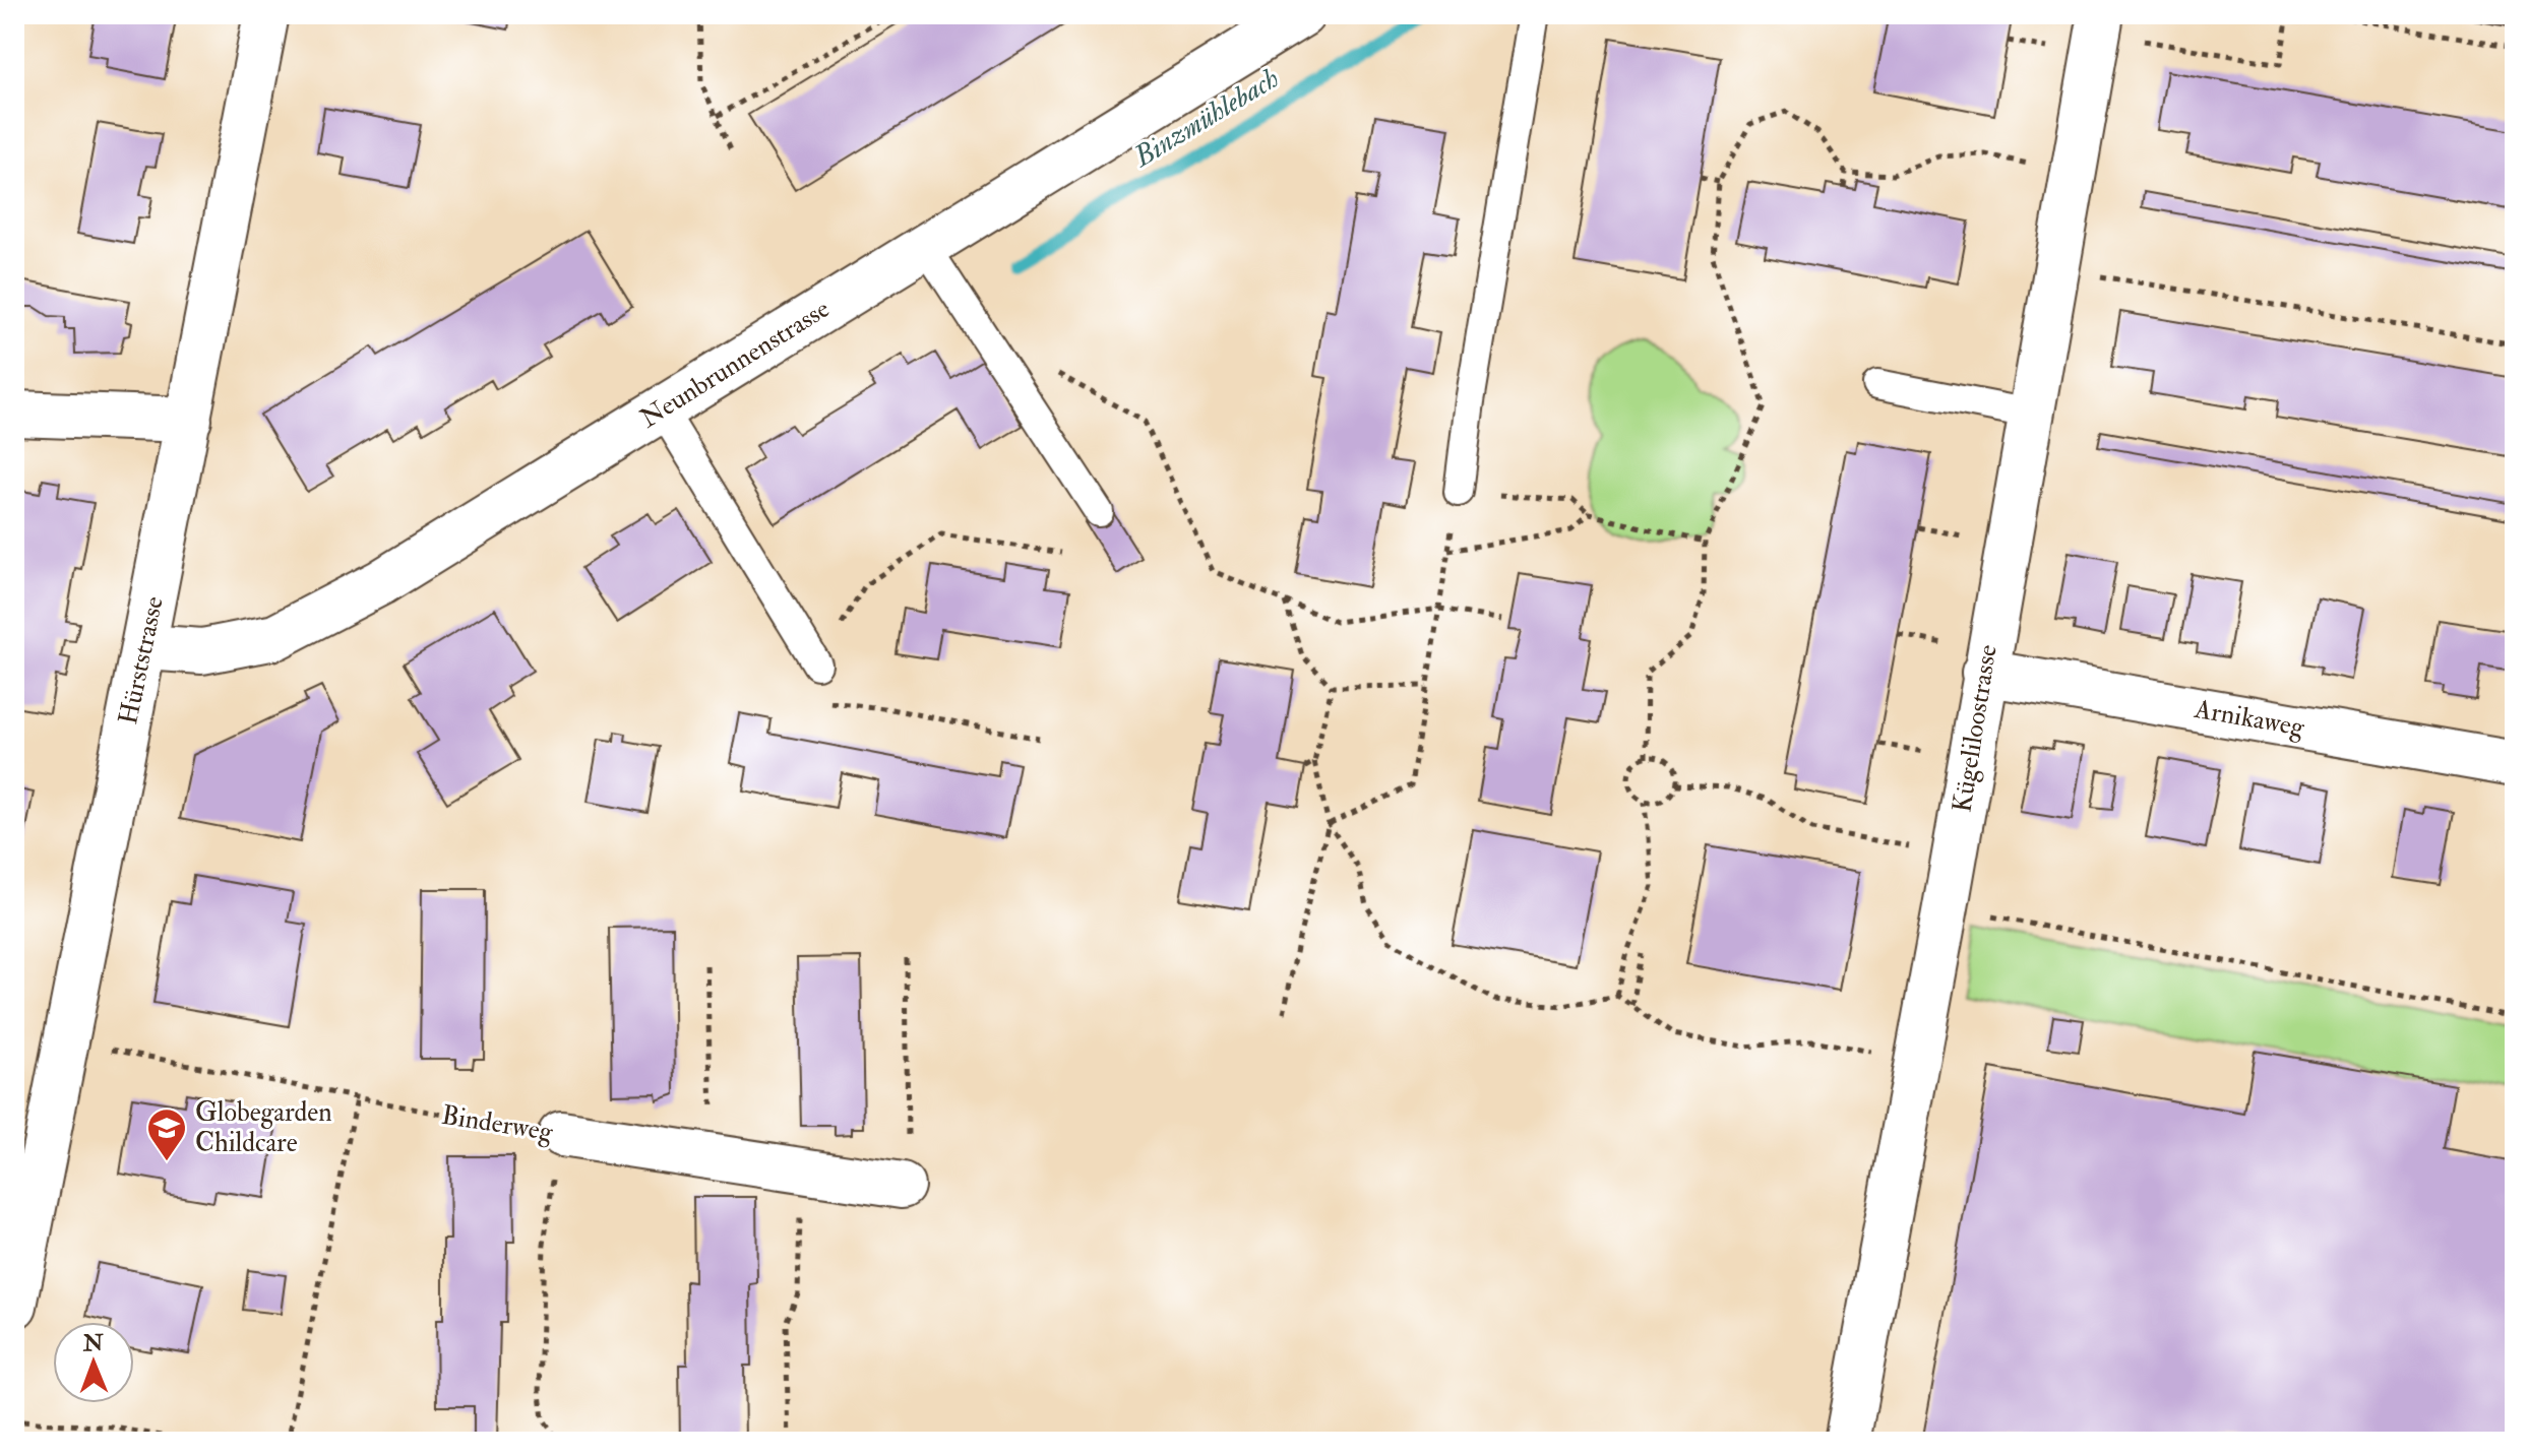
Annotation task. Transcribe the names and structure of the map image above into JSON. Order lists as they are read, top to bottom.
{
  "streets": {
    "street": [
      "Neunbrunnenstrasse",
      "Hürststrasse",
      "Arnikaweg",
      "Kügeliloostrasse",
      "Binderweg"
    ]
  },
  "crossings": [
    ["Neunbrunnenstrasse", "Hürststrasse"],
    ["Arnikaweg", "Kügeliloostrasse"]
  ],
  "water": ["Binzmühlebach"],
  "places": {
    "school or university": ["Globegarden Childcare"]
  },
  "north": "top"
}
